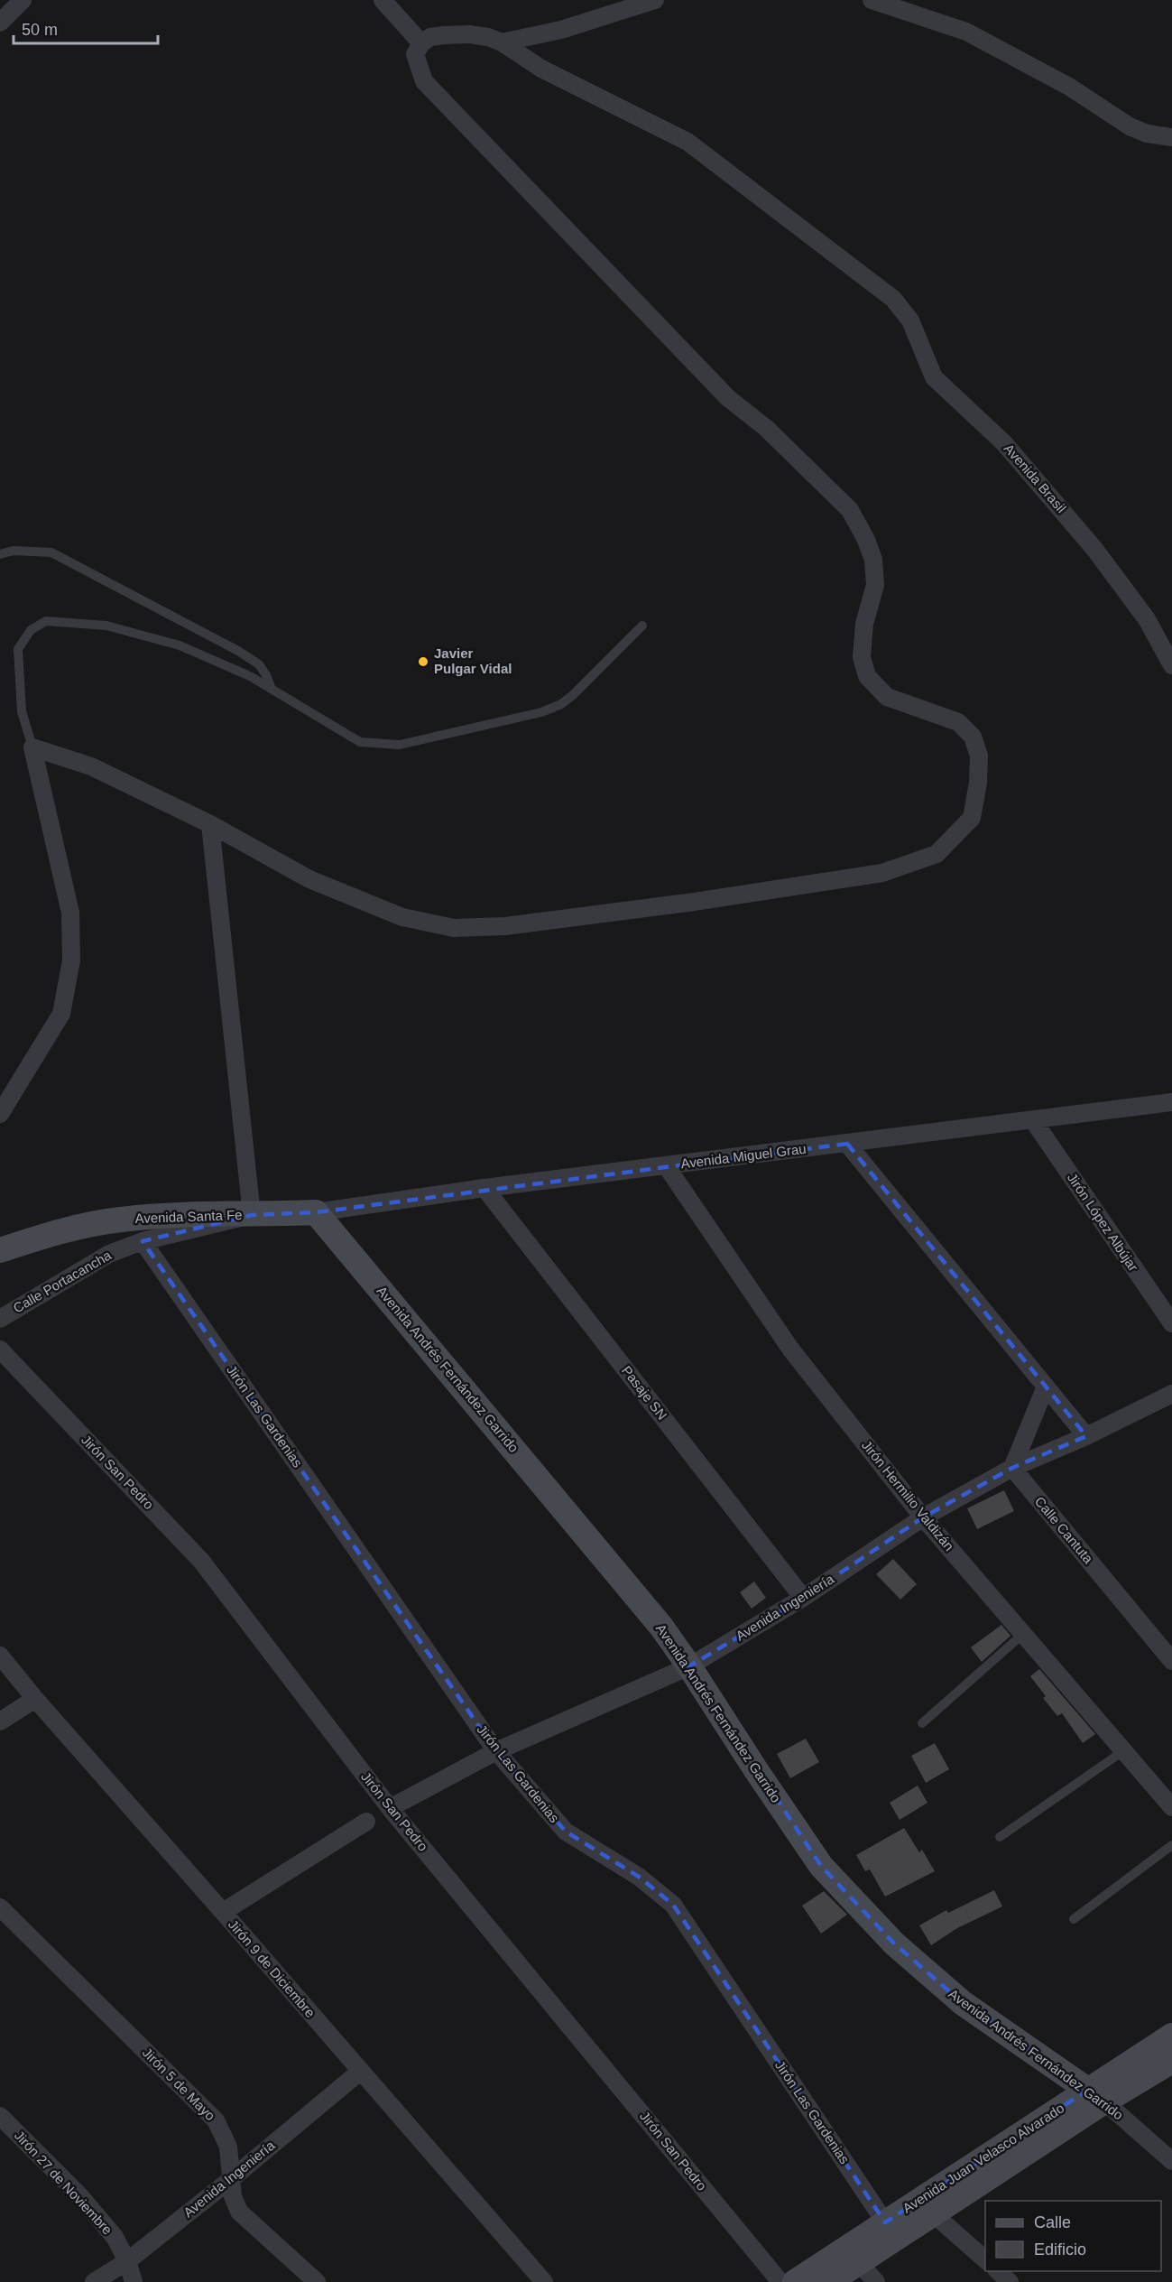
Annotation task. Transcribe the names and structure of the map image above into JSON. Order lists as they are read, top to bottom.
{
  "streets": {
    "street": [
      "Avenida Brasil",
      "Avenida Miguel Grau",
      "Avenida Santa Fe",
      "Jirón López Albújar",
      "Calle Portacancha",
      "Avenida Andrés Fernández Garrido",
      "Pasaje SN",
      "Jirón Las Gardenias",
      "Jirón San Pedro",
      "Jirón Hermilio Valdizán",
      "Calle Cantuta",
      "Avenida Ingeniería",
      "Jirón 9 de Diciembre",
      "Jirón 5 de Mayo",
      "Avenida Juan Velasco Alvarado",
      "Jirón 27 de Noviembre"
    ]
  },
  "crossings": [
    ["Avenida Miguel Grau", "Avenida Santa Fe"],
    ["Avenida Miguel Grau", "Jirón López Albújar"],
    ["Avenida Miguel Grau", "Avenida Andrés Fernández Garrido"],
    ["Avenida Miguel Grau", "Pasaje SN"],
    ["Avenida Miguel Grau", "Jirón Hermilio Valdizán"],
    ["Avenida Santa Fe", "Calle Portacancha"],
    ["Avenida Santa Fe", "Avenida Andrés Fernández Garrido"],
    ["Calle Portacancha", "Jirón Las Gardenias"],
    ["Avenida Andrés Fernández Garrido", "Avenida Ingeniería"],
    ["Avenida Andrés Fernández Garrido", "Avenida Juan Velasco Alvarado"],
    ["Pasaje SN", "Avenida Ingeniería"],
    ["Jirón Las Gardenias", "Avenida Ingeniería"],
    ["Jirón Las Gardenias", "Avenida Juan Velasco Alvarado"],
    ["Jirón San Pedro", "Avenida Ingeniería"],
    ["Jirón Hermilio Valdizán", "Avenida Ingeniería"],
    ["Calle Cantuta", "Avenida Ingeniería"],
    ["Avenida Ingeniería", "Jirón 9 de Diciembre"],
    ["Avenida Ingeniería", "Jirón 5 de Mayo"],
    ["Avenida Ingeniería", "Jirón 27 de Noviembre"]
  ],
  "places": ["Javier Pulgar Vidal"],
  "legend": ["Calle", "Edificio"],
  "scale_bar": "50 m"
}
